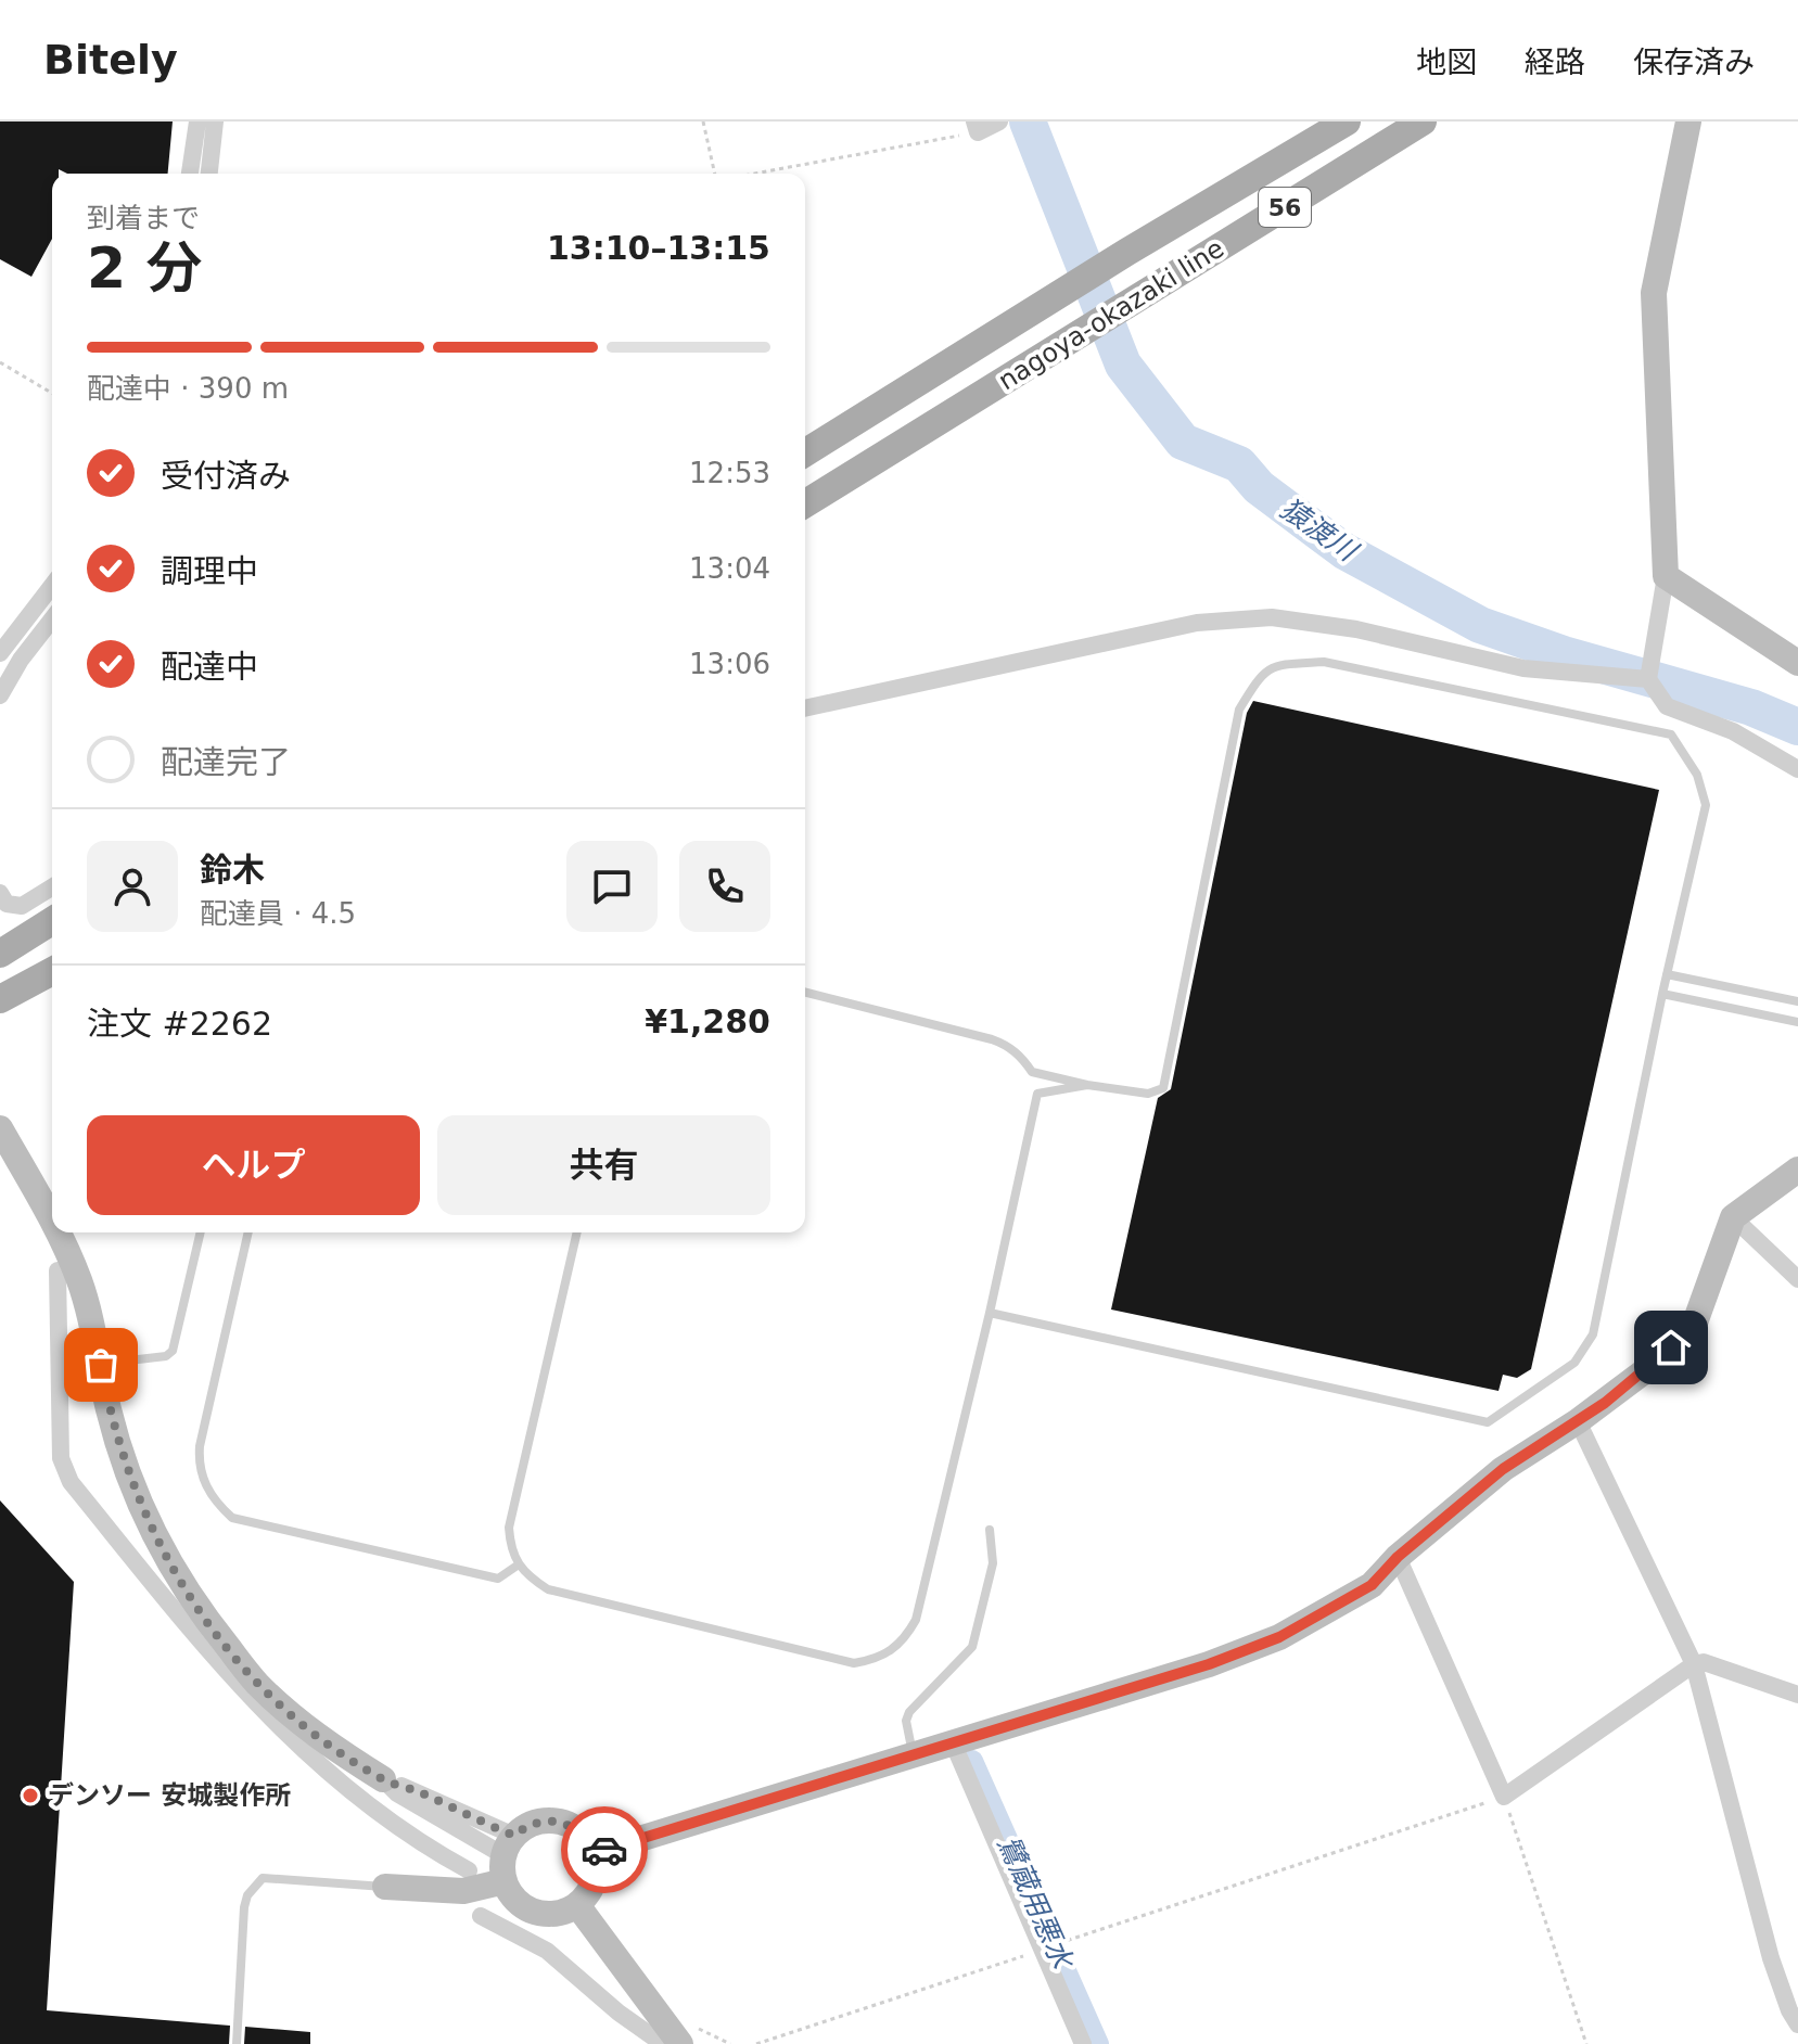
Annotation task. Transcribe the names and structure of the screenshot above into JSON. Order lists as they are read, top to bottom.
{
  "streets": {
    "main road": ["56", "nagoya-okazaki line"]
  },
  "water": ["猿渡川", "鷺蔵用悪水"],
  "places": ["デンソー 安城製作所"],
  "page": {
    "header": "Bitely",
    "nav": ["地図", "経路", "保存済み"],
    "heading": ["2 分", "到着まで", "13:10–13:15"],
    "panel": [
      "鈴木",
      "配達員 · 4.5",
      "注文 #2262",
      "¥1,280"
    ],
    "bar": "配達中 · 390 m",
    "list": [
      ["受付済み", "12:53"],
      ["調理中", "13:04"],
      ["配達中", "13:06"],
      "配達完了"
    ],
    "buttons": ["ヘルプ", "共有"]
  }
}
